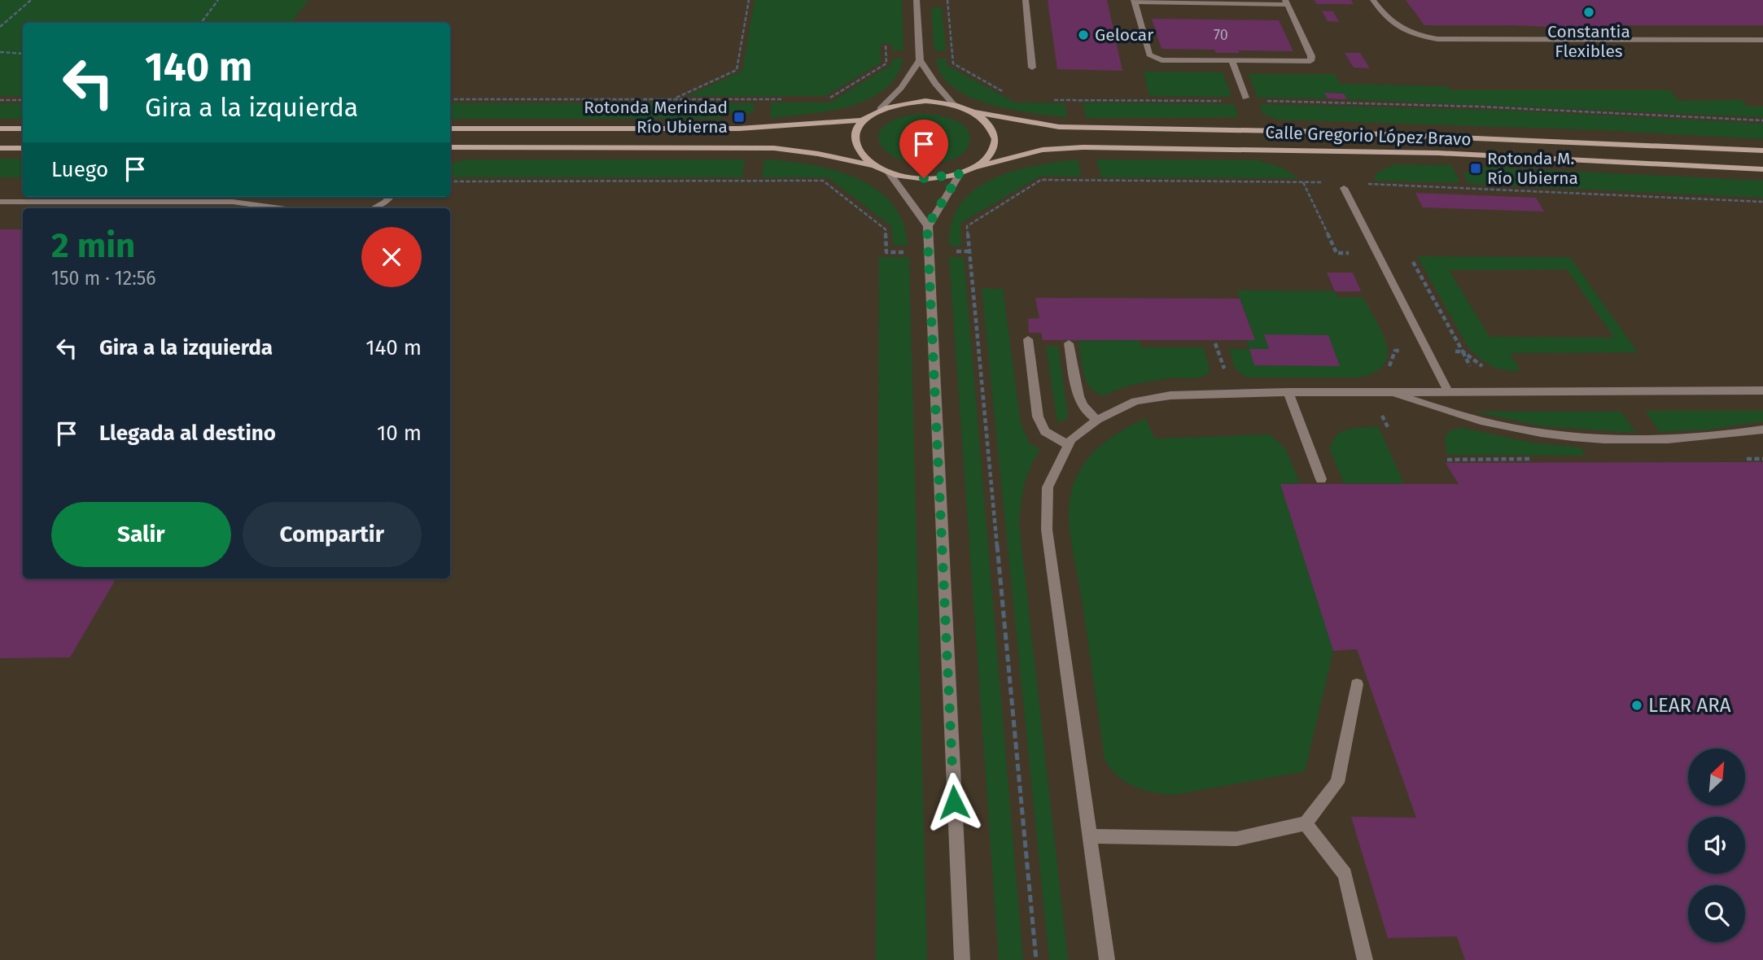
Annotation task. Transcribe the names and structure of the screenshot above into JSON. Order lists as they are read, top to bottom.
{
  "streets": {
    "main road": ["Calle Gregorio López Bravo"]
  },
  "places": {
    "other": ["Constantia Flexibles", "Gelocar", "LEAR ARA"],
    "transit": ["Rotonda Merindad Río Ubierna", "Rotonda M. Río Ubierna"]
  },
  "house_numbers": ["70"],
  "north": "top right",
  "page": {
    "turn": ["140 m", "Gira a la izquierda"],
    "then": "Luego",
    "heading": ["2 min", "150 m · 12:56"],
    "list": [
      {
        "name": "Gira a la izquierda",
        "value": "140 m"
      },
      {
        "name": "Llegada al destino",
        "value": "10 m"
      }
    ],
    "buttons": ["Salir", "Compartir"]
  }
}
